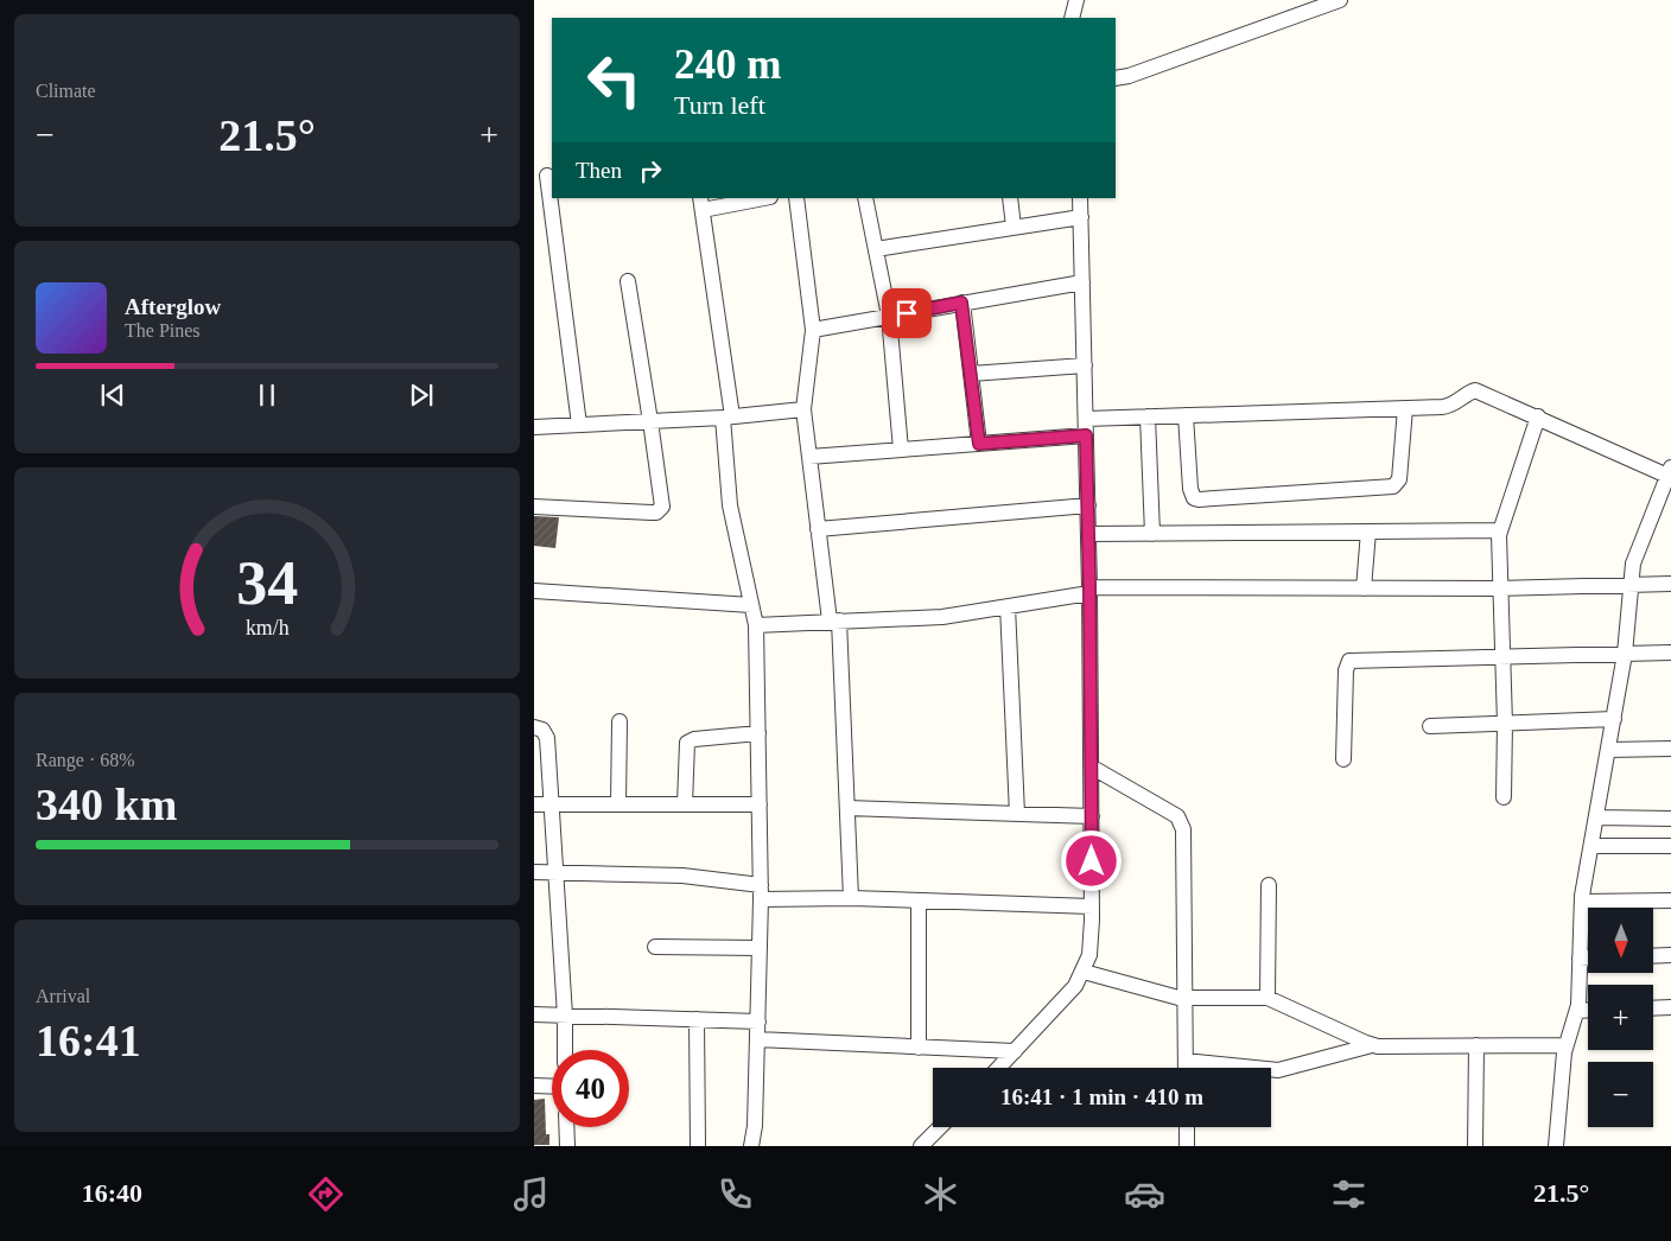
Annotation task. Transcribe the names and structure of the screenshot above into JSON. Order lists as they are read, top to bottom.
{
  "north": "bottom",
  "page": {
    "tile": [
      "Climate",
      ["Range · 68%", "340 km"],
      ["Arrival", "16:41"]
    ],
    "turn": ["240 m", "Turn left"],
    "heat": ["−", "21.5°", "+"],
    "then": "Then",
    "song": ["Afterglow", "The Pines"],
    "map_buttons": ["+", "−"],
    "limit": "40",
    "trip": "16:41 · 1 min · 410 m",
    "tabs": ["16:40", "21.5°"],
    "gauge": ["34", "km/h"]
  }
}
